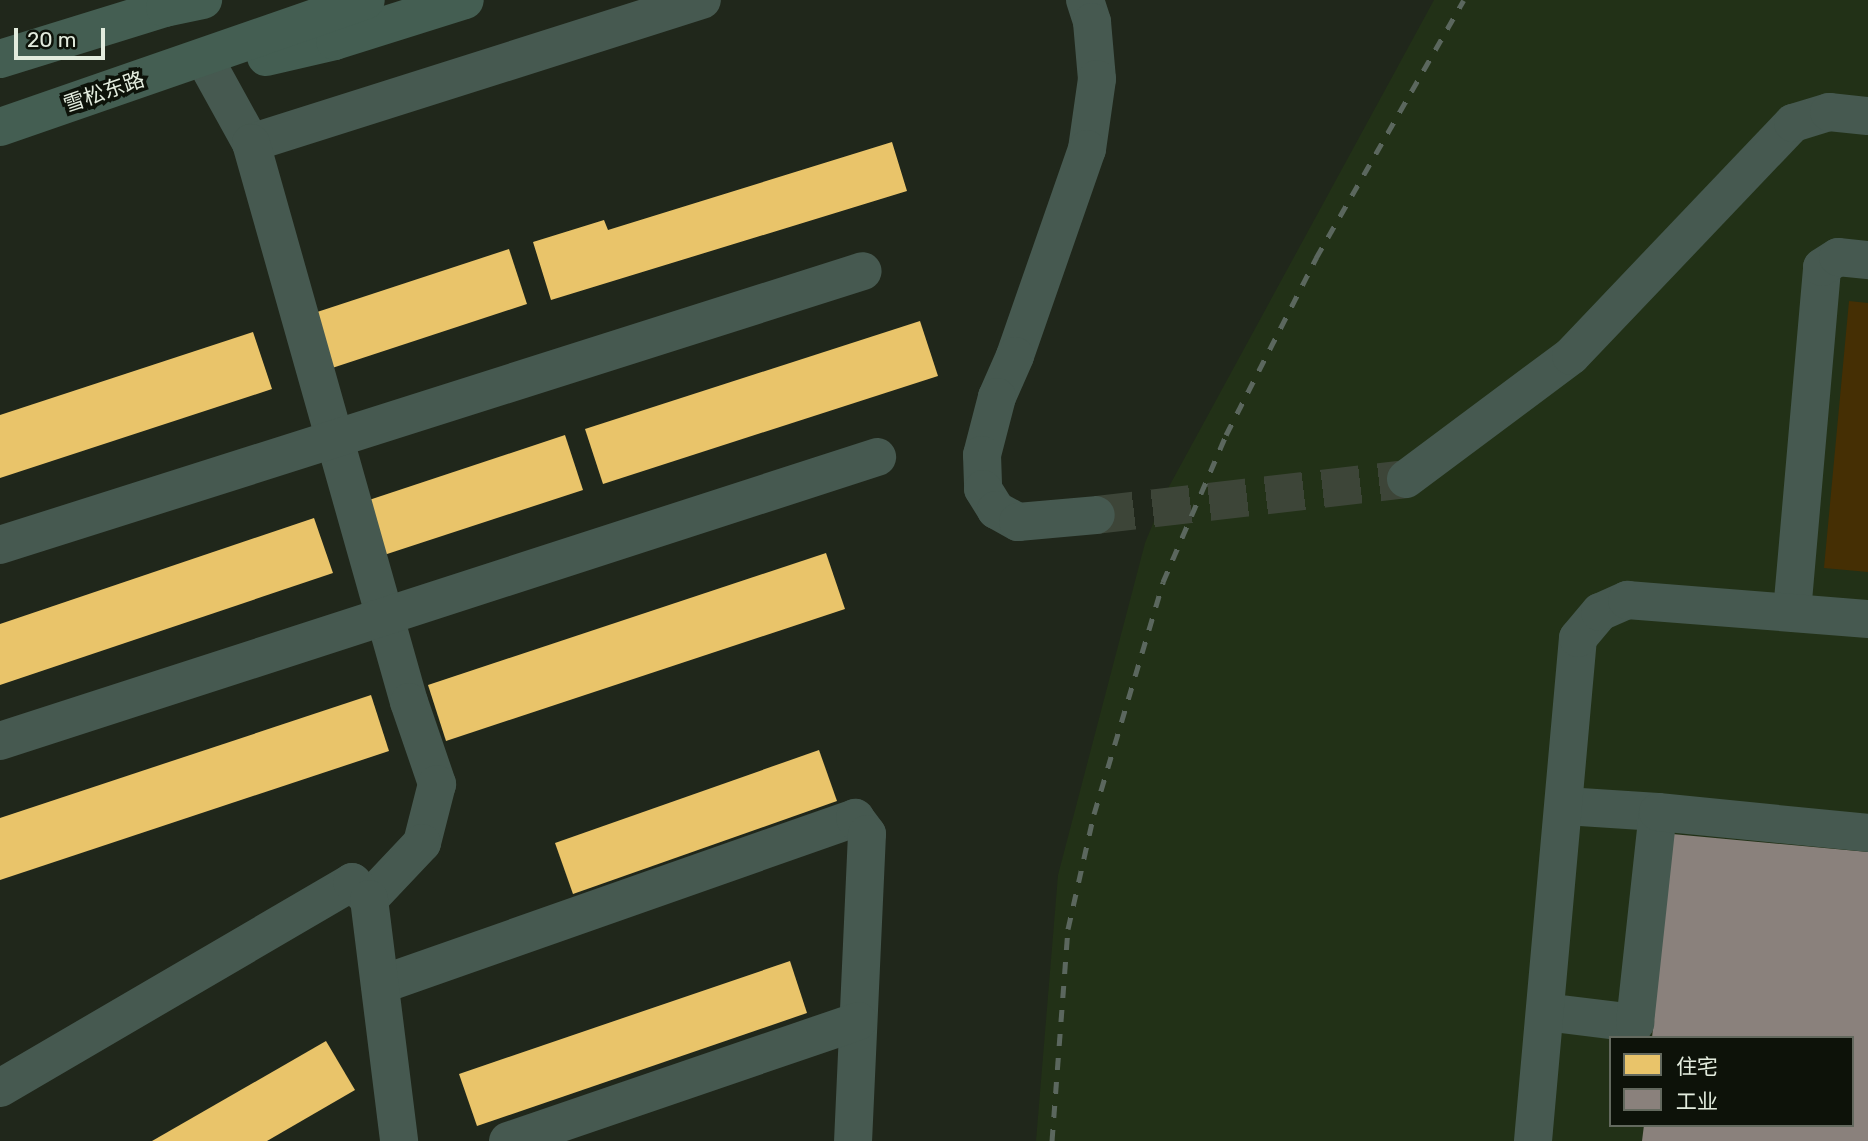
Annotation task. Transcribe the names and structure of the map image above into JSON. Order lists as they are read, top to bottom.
{
  "streets": {
    "main road": ["雪松东路"]
  },
  "legend": ["住宅", "工业"],
  "scale_bar": "20 m"
}
